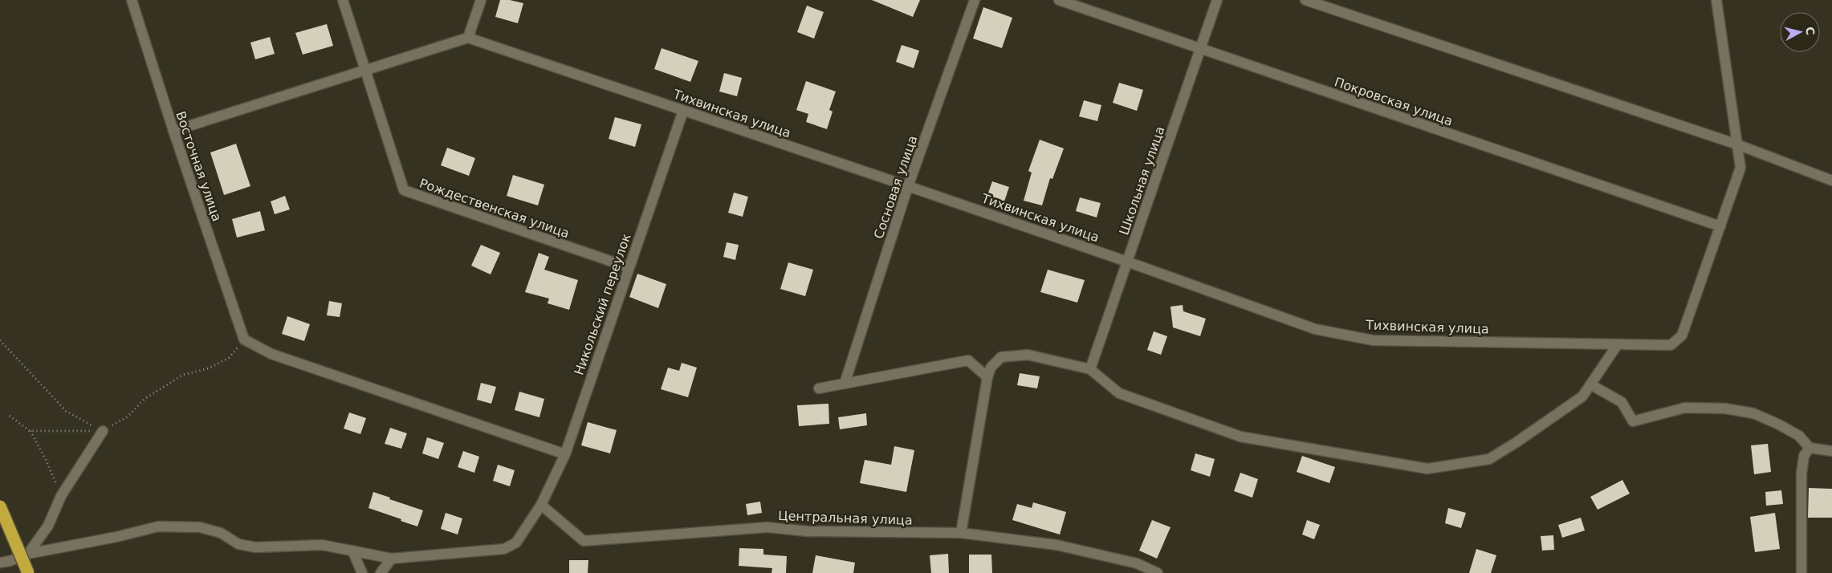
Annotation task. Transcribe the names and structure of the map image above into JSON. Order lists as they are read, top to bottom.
{
  "streets": {
    "street": [
      "Покровская улица",
      "Тихвинская улица",
      "Восточная улица",
      "Школьная улица",
      "Сосновая улица",
      "Рождественская улица",
      "Никольский переулок",
      "Центральная улица"
    ]
  },
  "crossings": [
    ["Покровская улица", "Тихвинская улица"],
    ["Покровская улица", "Школьная улица"],
    ["Тихвинская улица", "Школьная улица"],
    ["Тихвинская улица", "Сосновая улица"],
    ["Тихвинская улица", "Никольский переулок"],
    ["Рождественская улица", "Никольский переулок"],
    ["Никольский переулок", "Центральная улица"]
  ],
  "north": "right"
}
